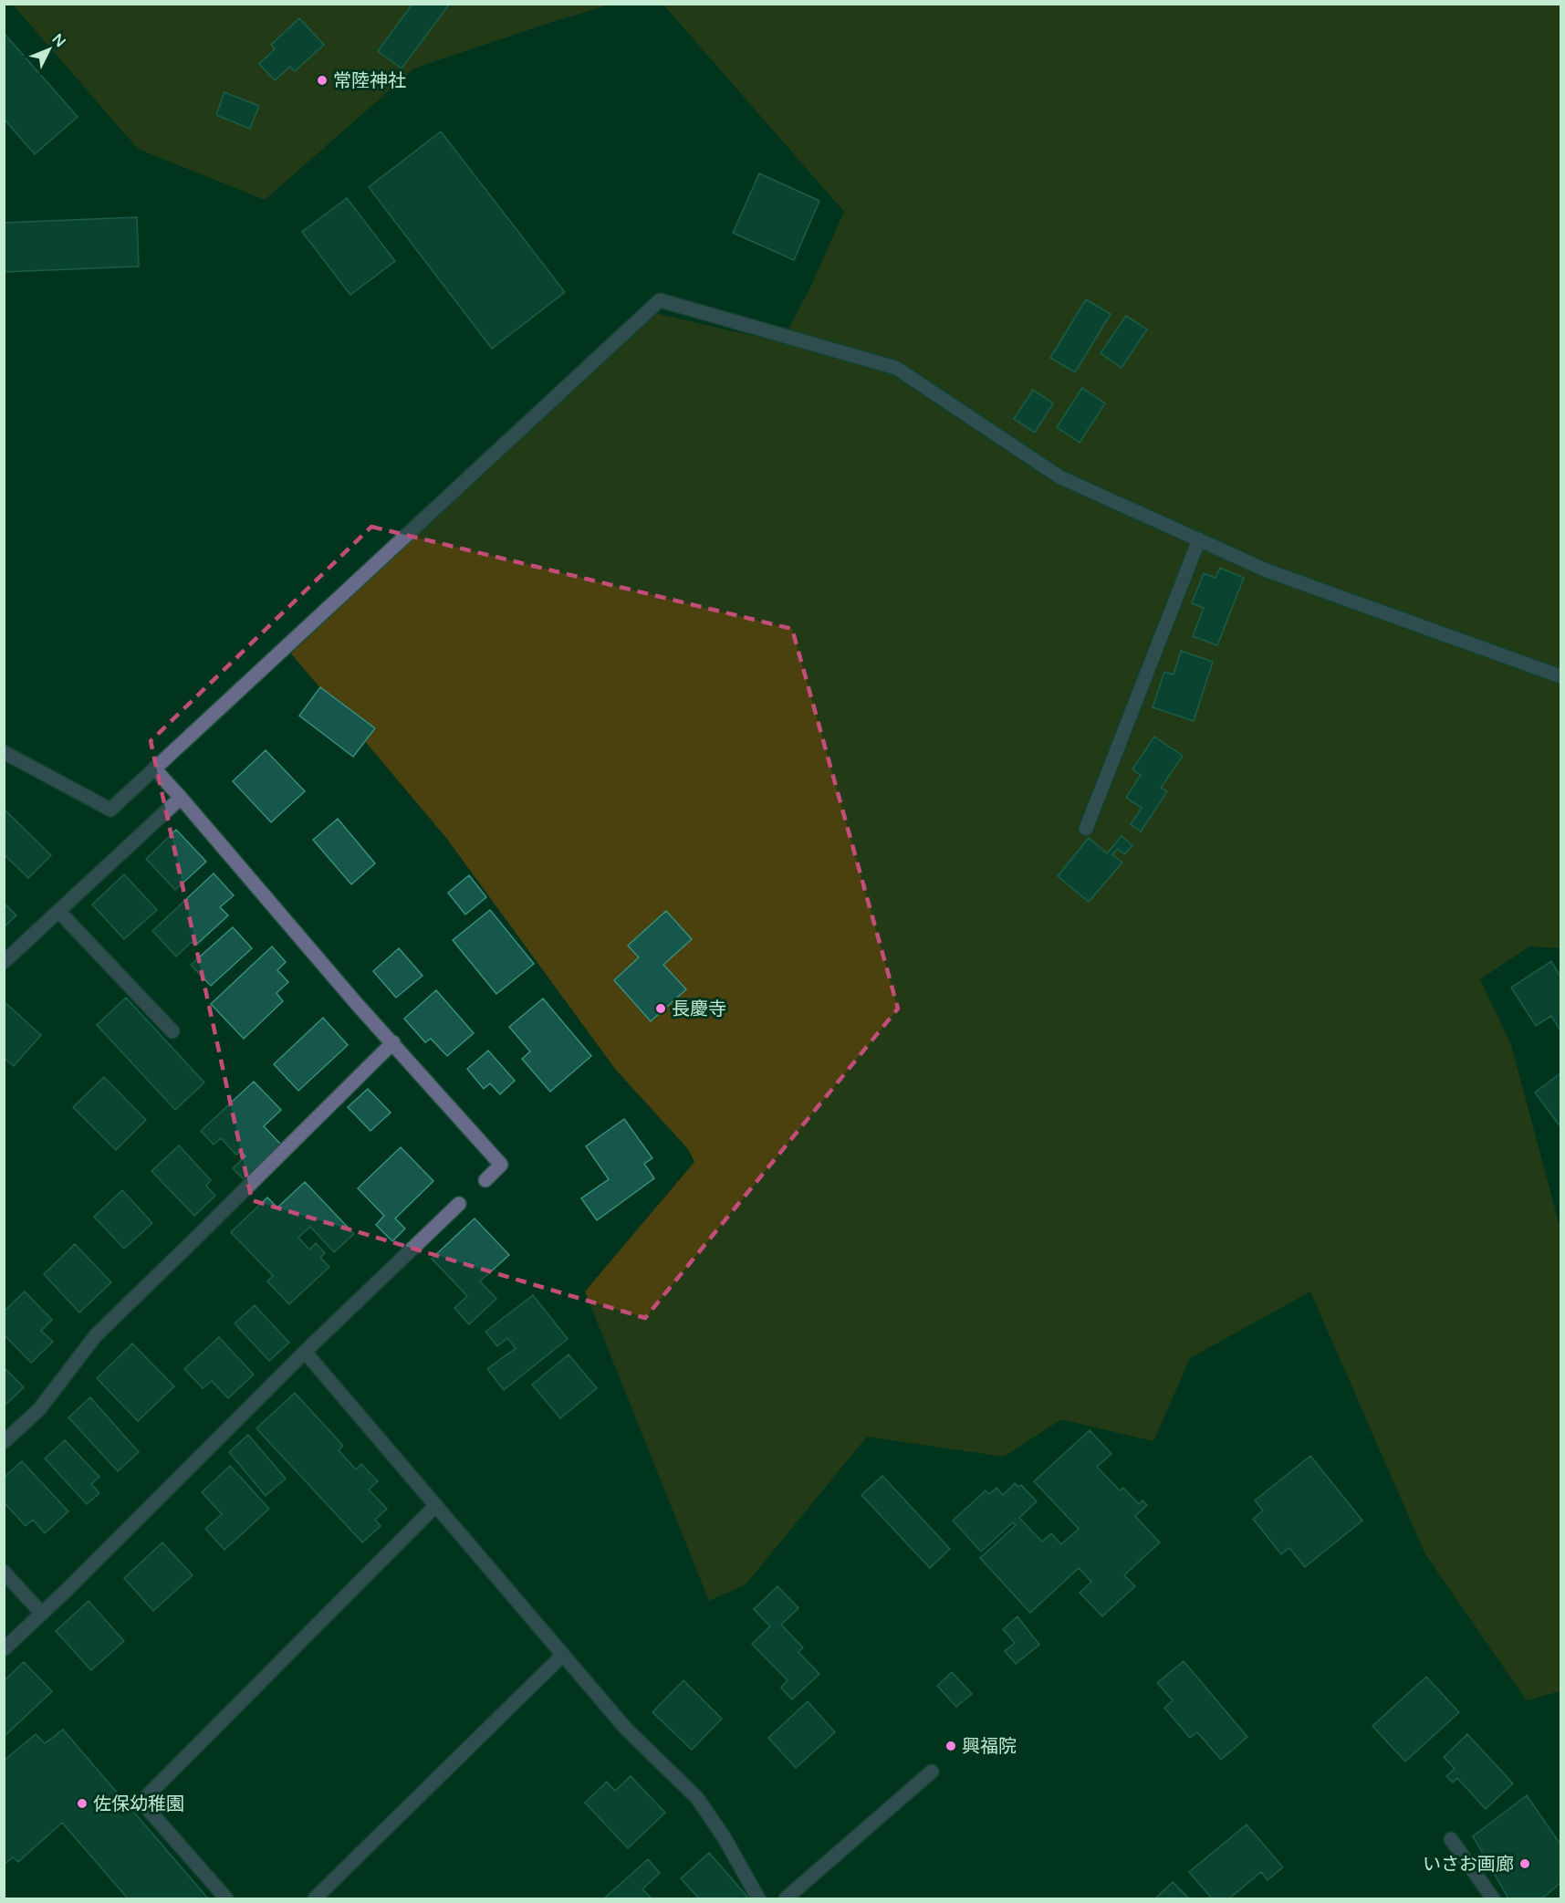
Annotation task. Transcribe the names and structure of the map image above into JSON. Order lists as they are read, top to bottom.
{
  "places": [
    "常陸神社",
    "長慶寺",
    "興福院",
    "佐保幼稚園",
    "いさお画廊"
  ],
  "north": "top right"
}
